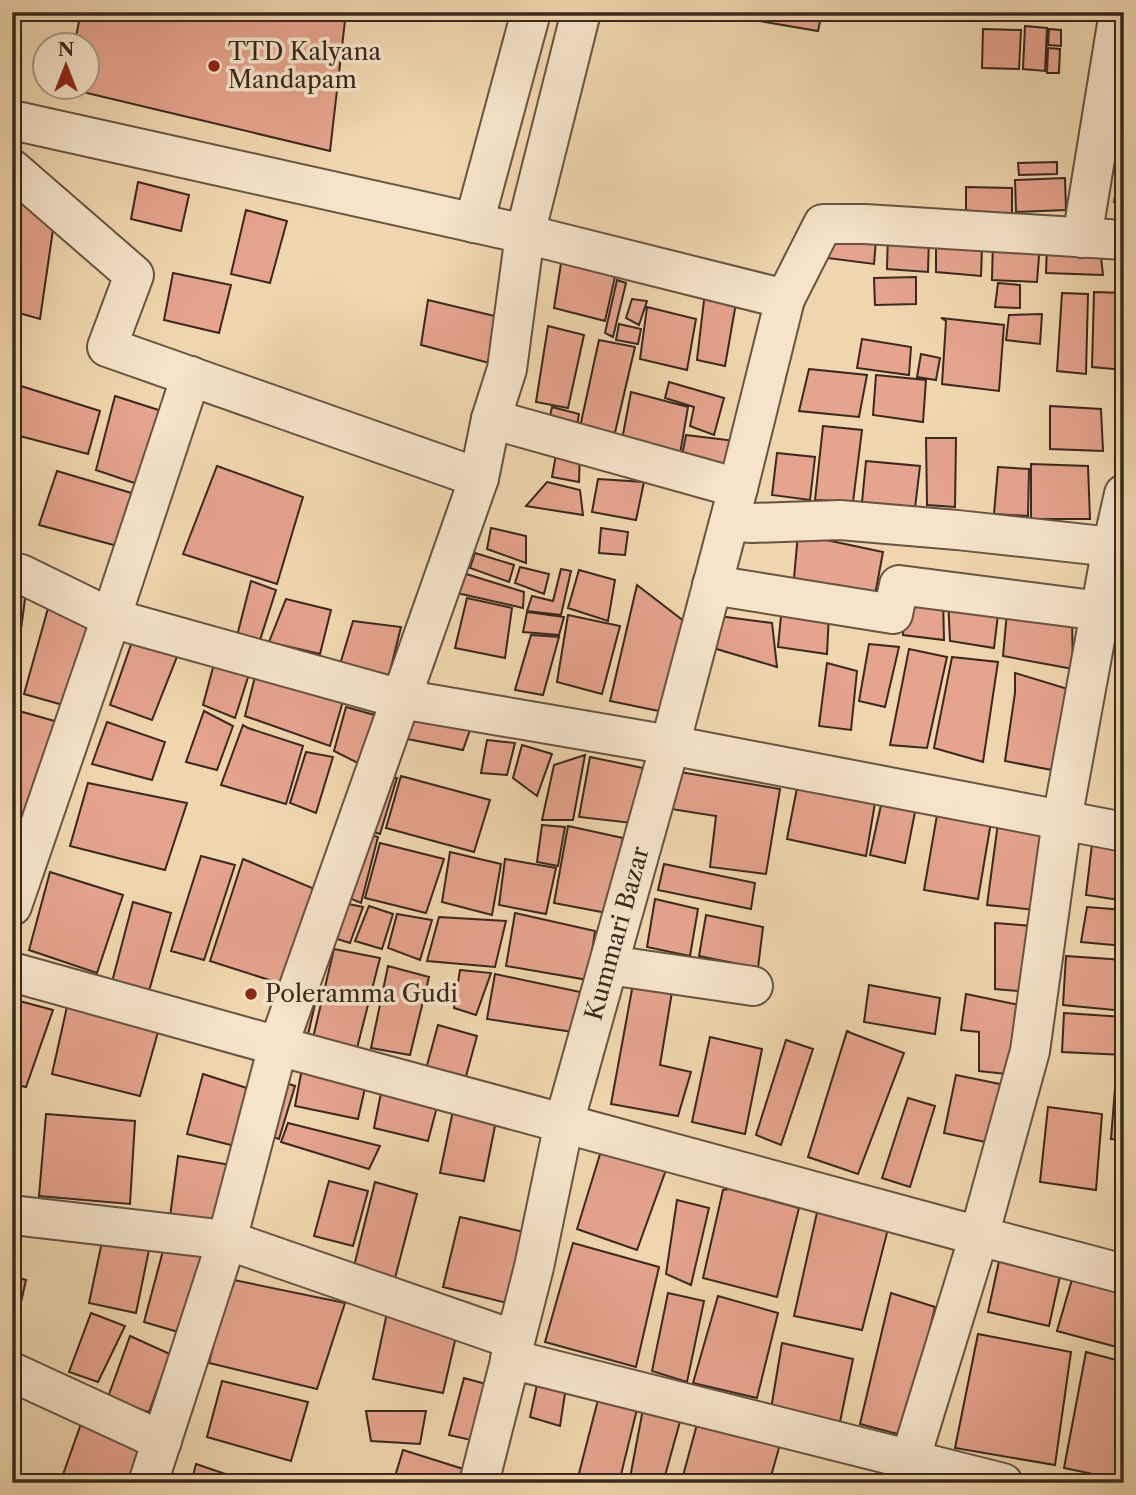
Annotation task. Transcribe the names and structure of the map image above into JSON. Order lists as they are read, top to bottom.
{
  "streets": {
    "street": ["Kummari Bazar"]
  },
  "places": ["TTD Kalyana Mandapam", "Poleramma Gudi"],
  "north": "top"
}
